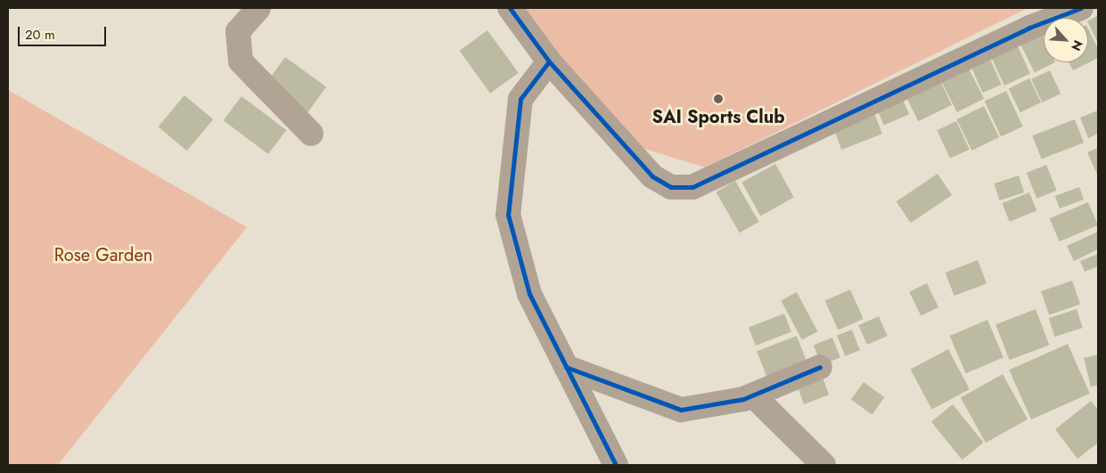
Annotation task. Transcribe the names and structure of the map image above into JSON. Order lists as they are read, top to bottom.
{
  "parks": ["Rose Garden"],
  "places": ["SAI Sports Club"],
  "scale_bar": "20 m",
  "north": "bottom right"
}
